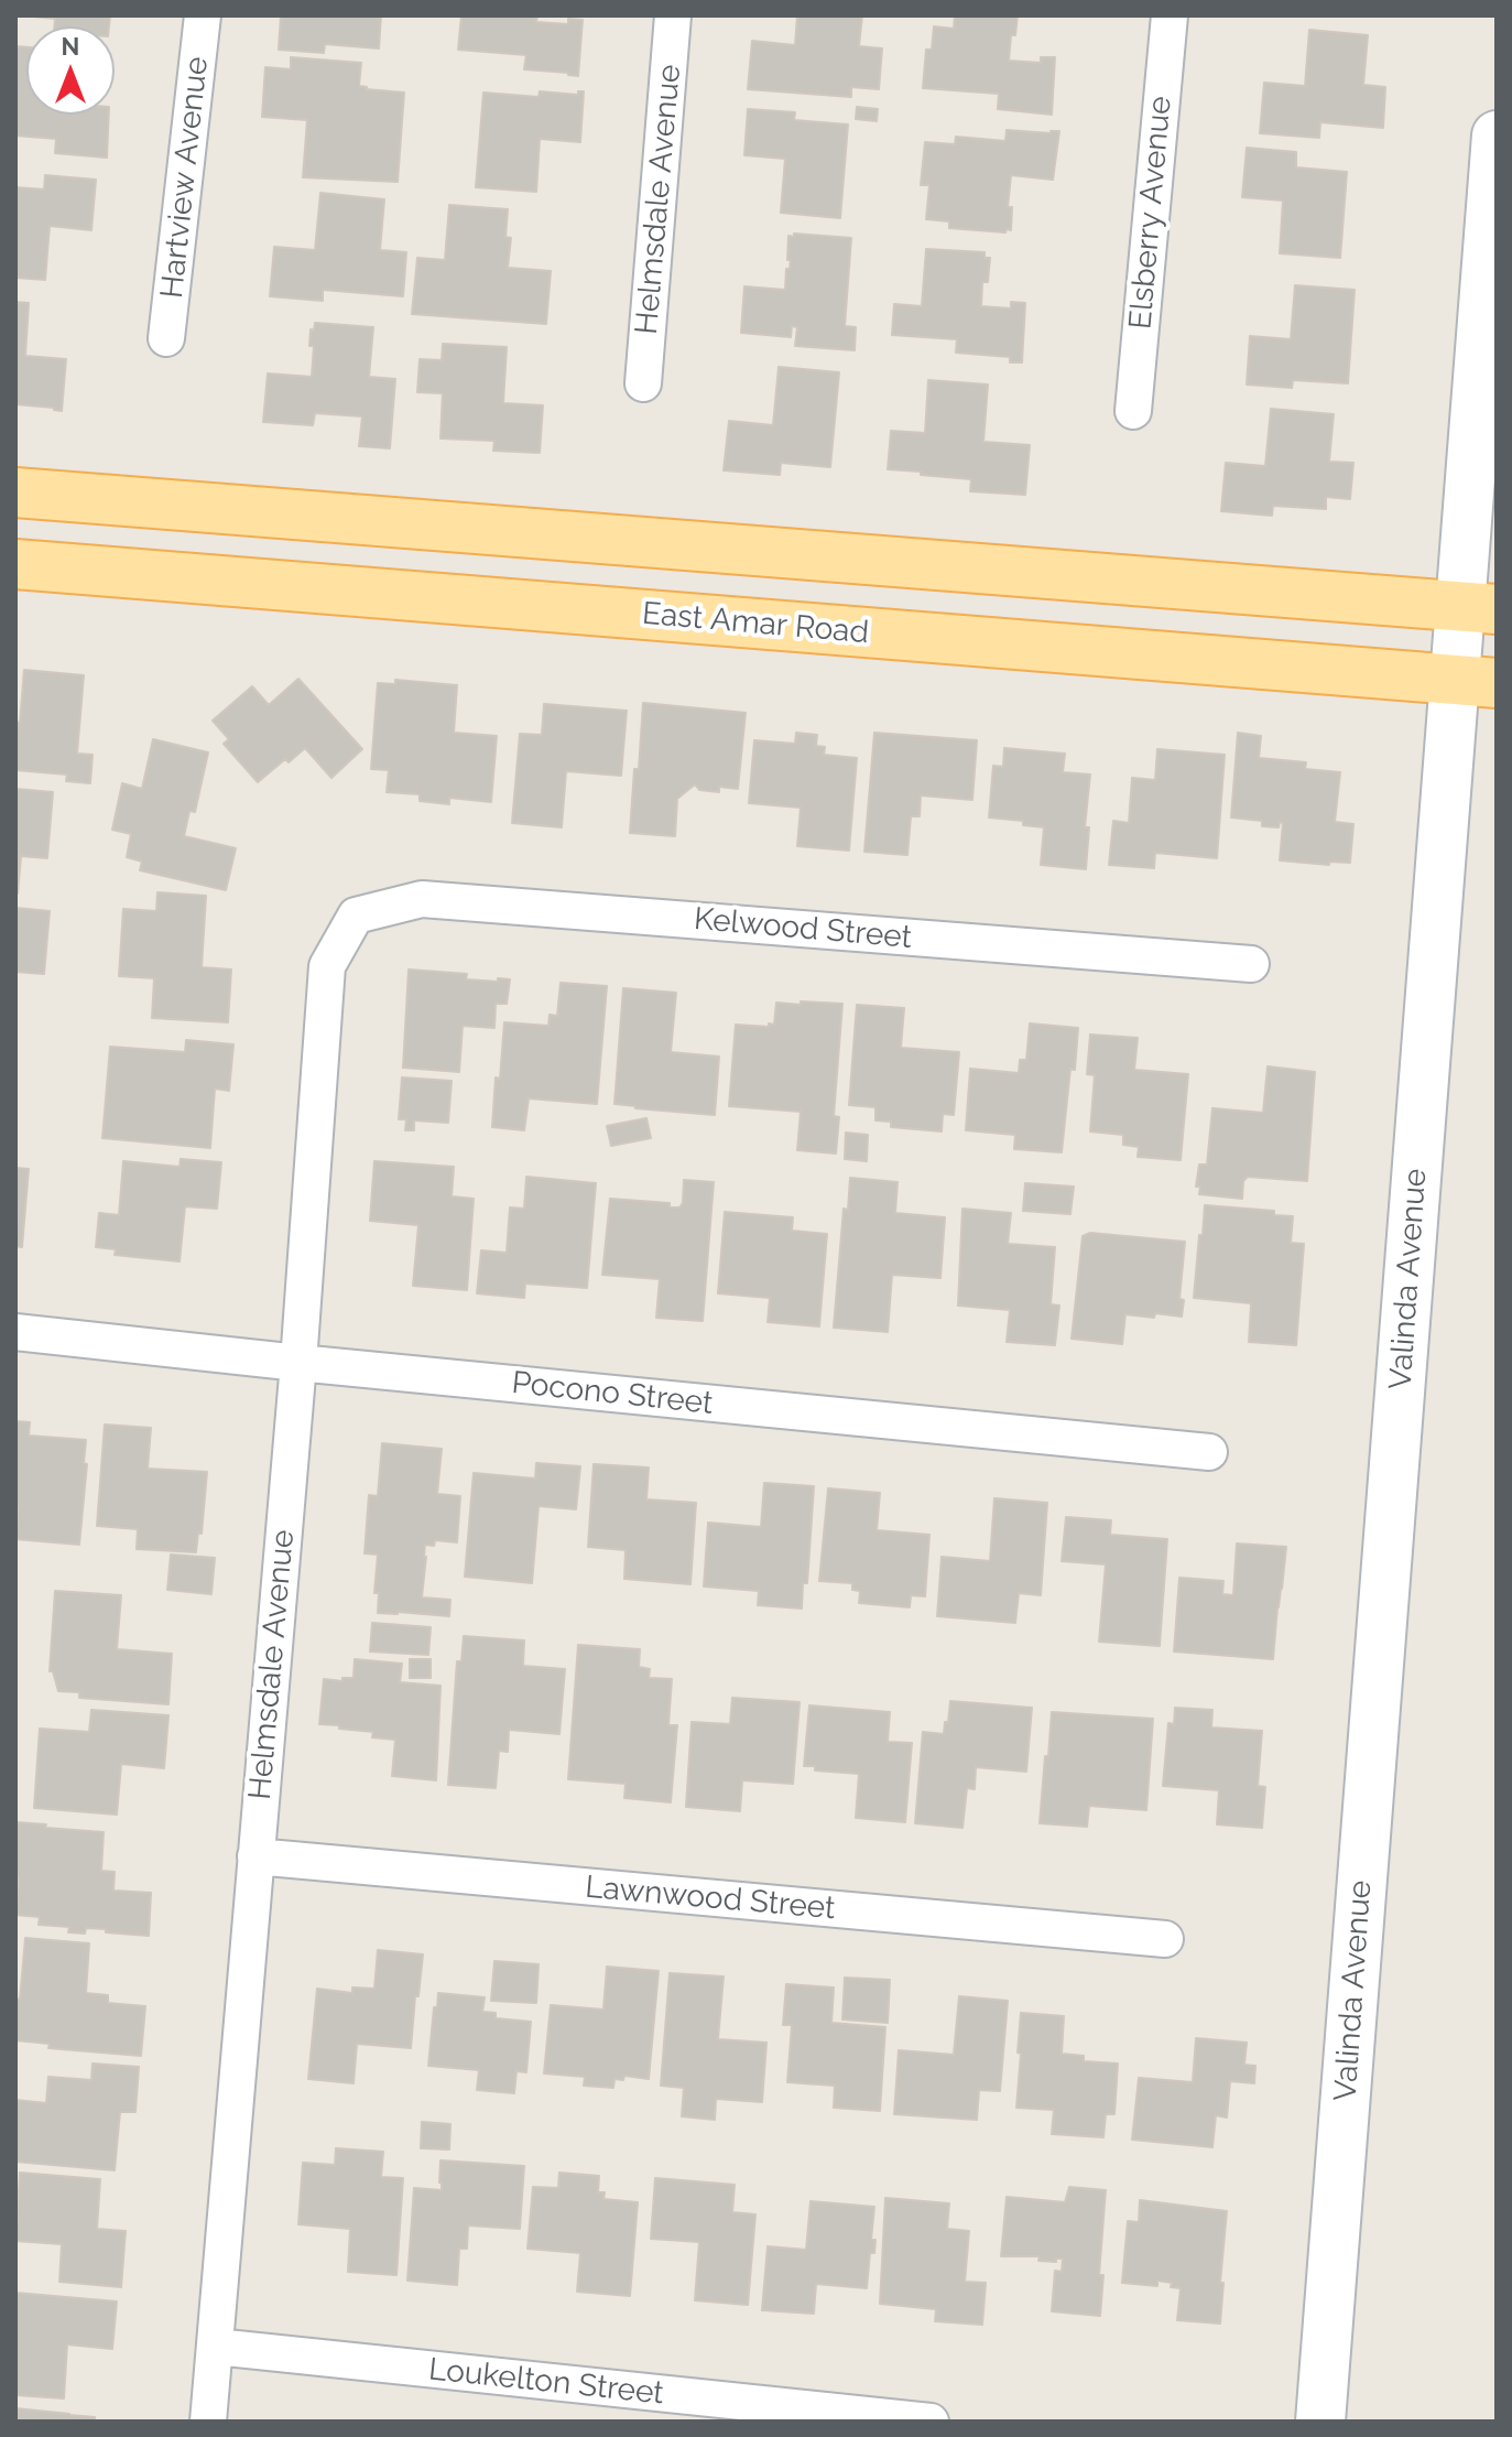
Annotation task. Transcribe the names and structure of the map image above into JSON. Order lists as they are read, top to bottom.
{
  "streets": {
    "main road": ["East Amar Road", "Valinda Avenue"],
    "street": [
      "Hartview Avenue",
      "Helmsdale Avenue",
      "Elsberry Avenue",
      "Kelwood Street",
      "Pocono Street",
      "Lawnwood Street",
      "Loukelton Street"
    ]
  },
  "crossings": [
    ["Helmsdale Avenue", "Kelwood Street"],
    ["Helmsdale Avenue", "Pocono Street"],
    ["Helmsdale Avenue", "Lawnwood Street"],
    ["Helmsdale Avenue", "Loukelton Street"],
    ["East Amar Road", "Valinda Avenue"]
  ],
  "north": "top"
}
